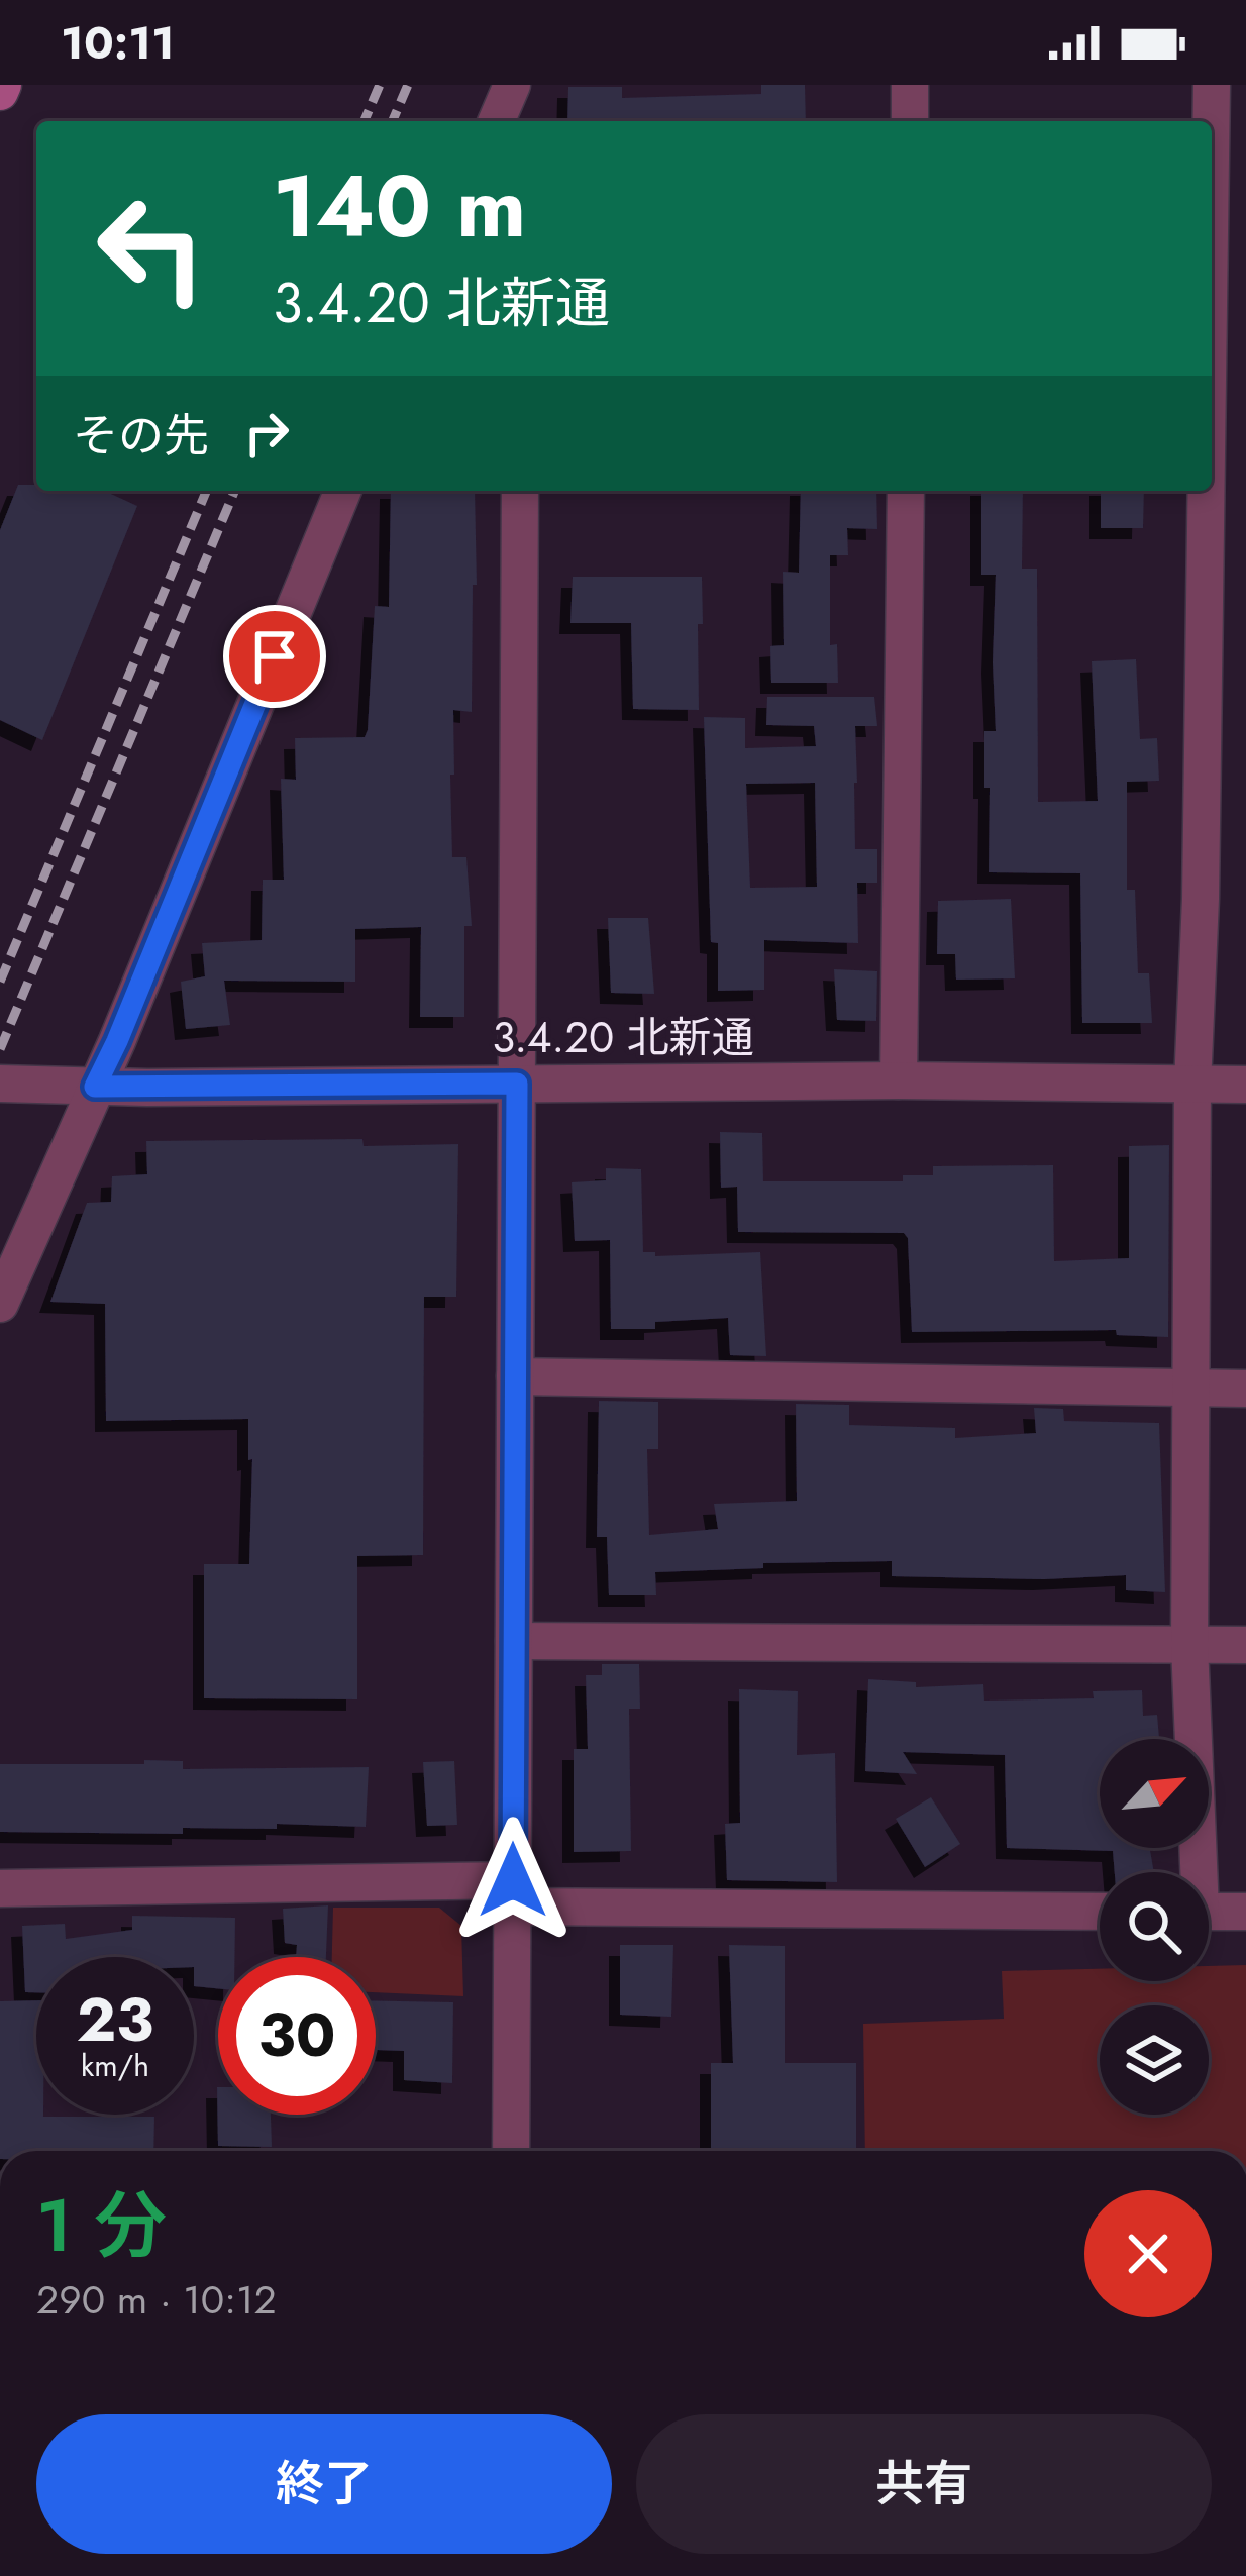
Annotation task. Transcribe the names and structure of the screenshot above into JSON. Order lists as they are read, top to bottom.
{
  "streets": {
    "street": ["3.4.20 北新通"]
  },
  "north": "top right",
  "page": {
    "status": "10:11",
    "turn": ["140 m", "3.4.20 北新通"],
    "then": "その先",
    "speed": "23 km/h",
    "limit": "30",
    "heading": ["1 分", "290 m · 10:12"],
    "buttons": ["終了", "共有"]
  }
}
